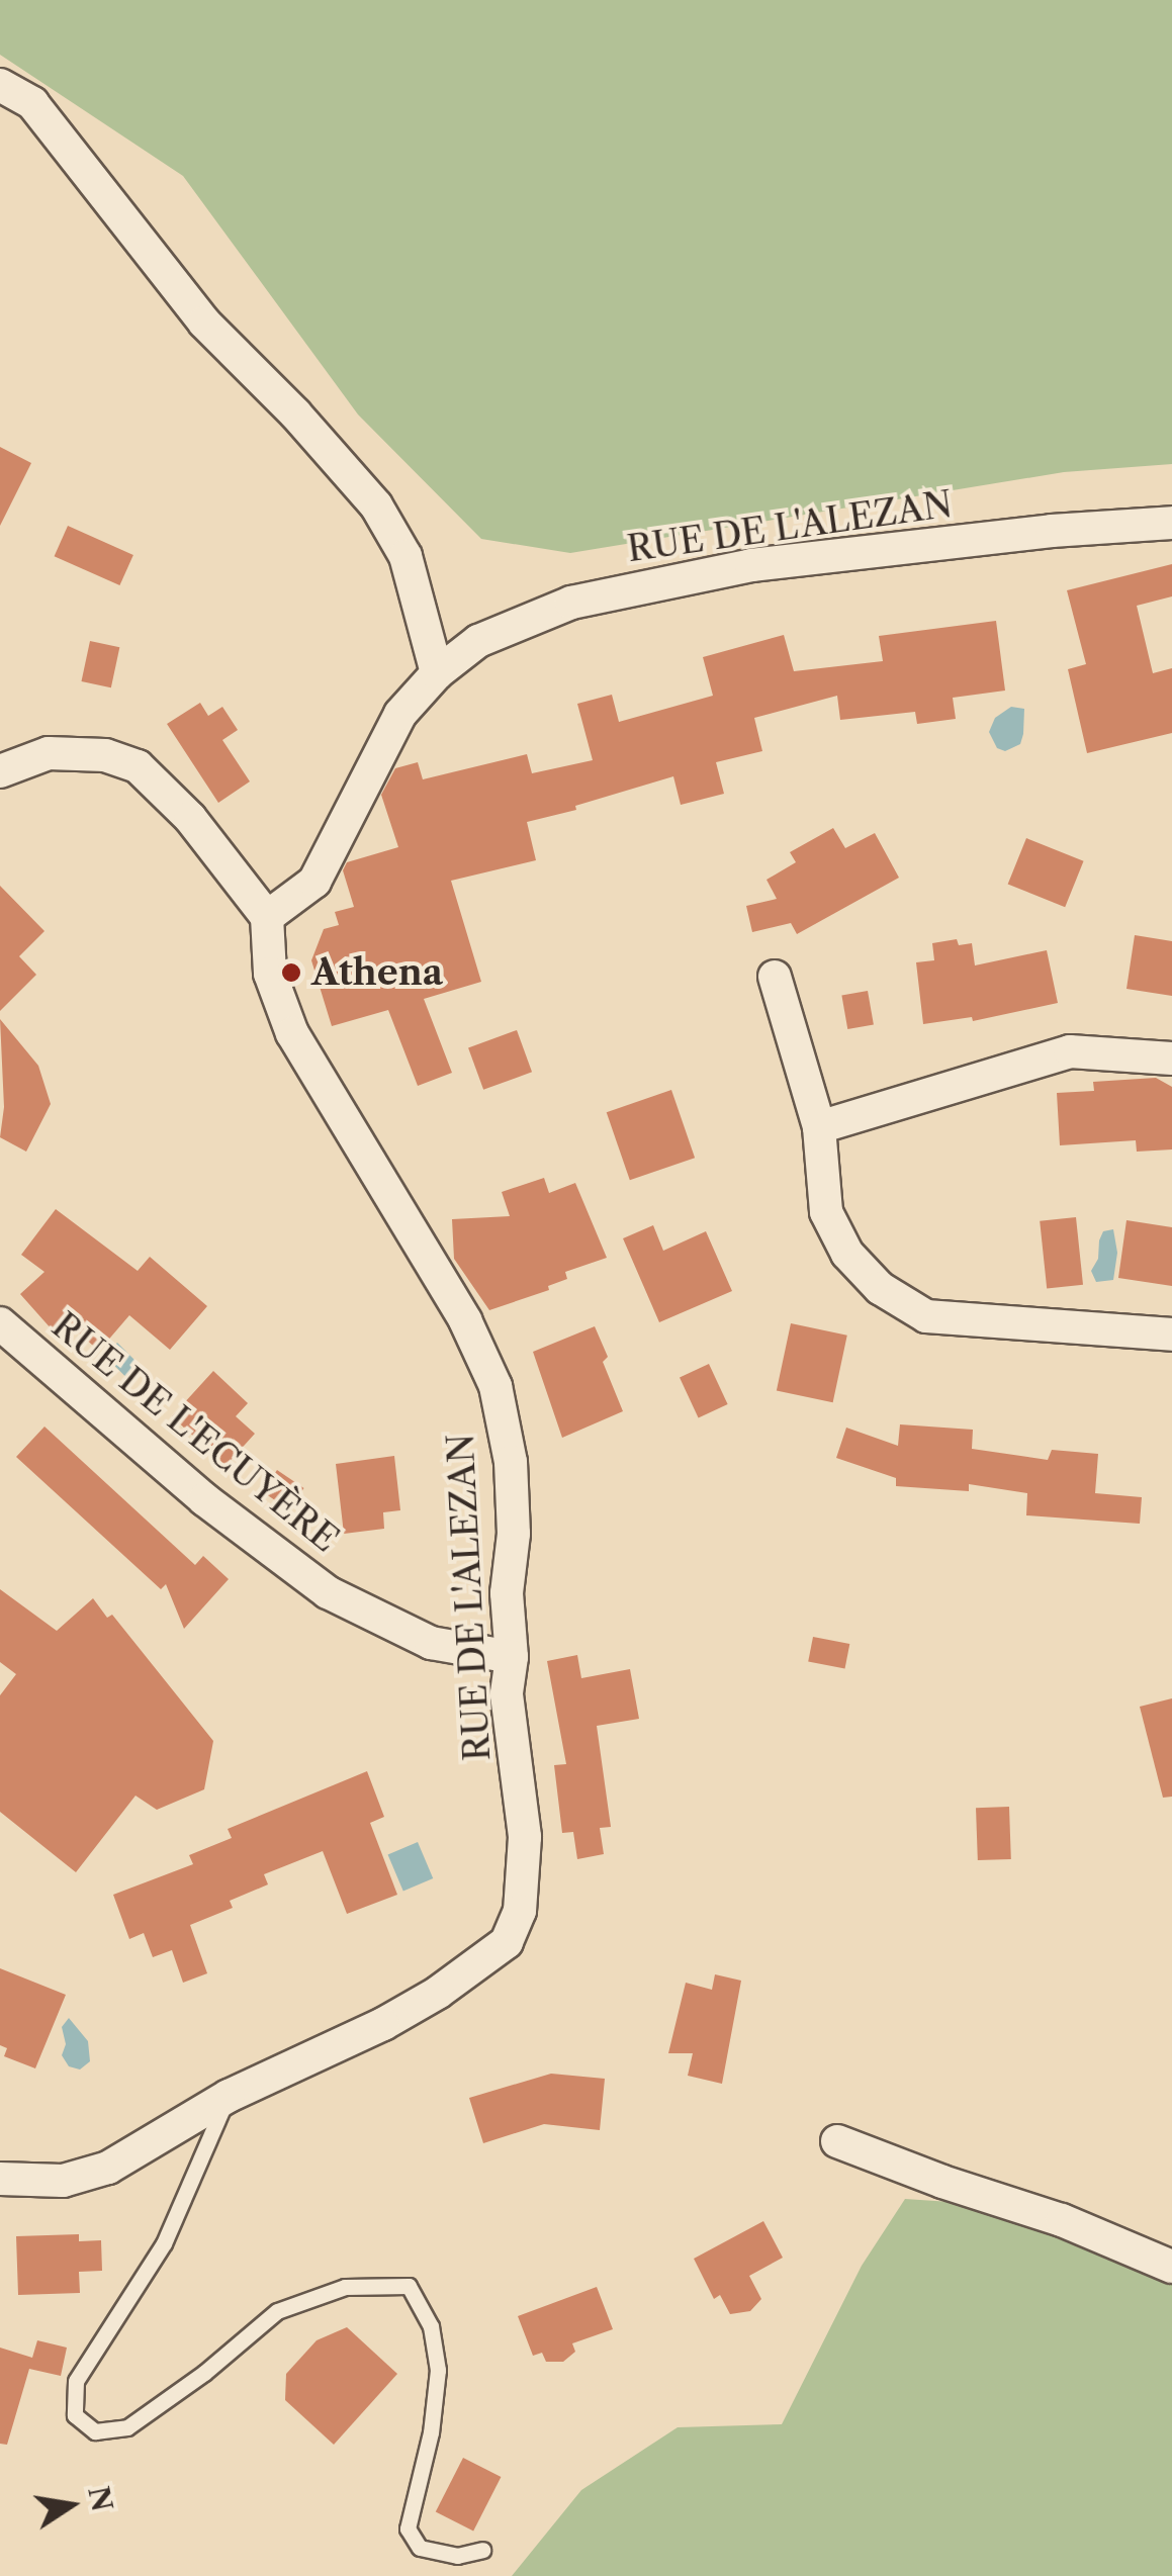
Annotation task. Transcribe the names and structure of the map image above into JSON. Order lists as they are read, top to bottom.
{
  "streets": {
    "street": ["RUE DE L'ALEZAN", "RUE DE L'ECUYÈRE"]
  },
  "crossings": [
    ["RUE DE L'ALEZAN", "RUE DE L'ECUYÈRE"]
  ],
  "places": ["Athena"],
  "north": "right"
}
